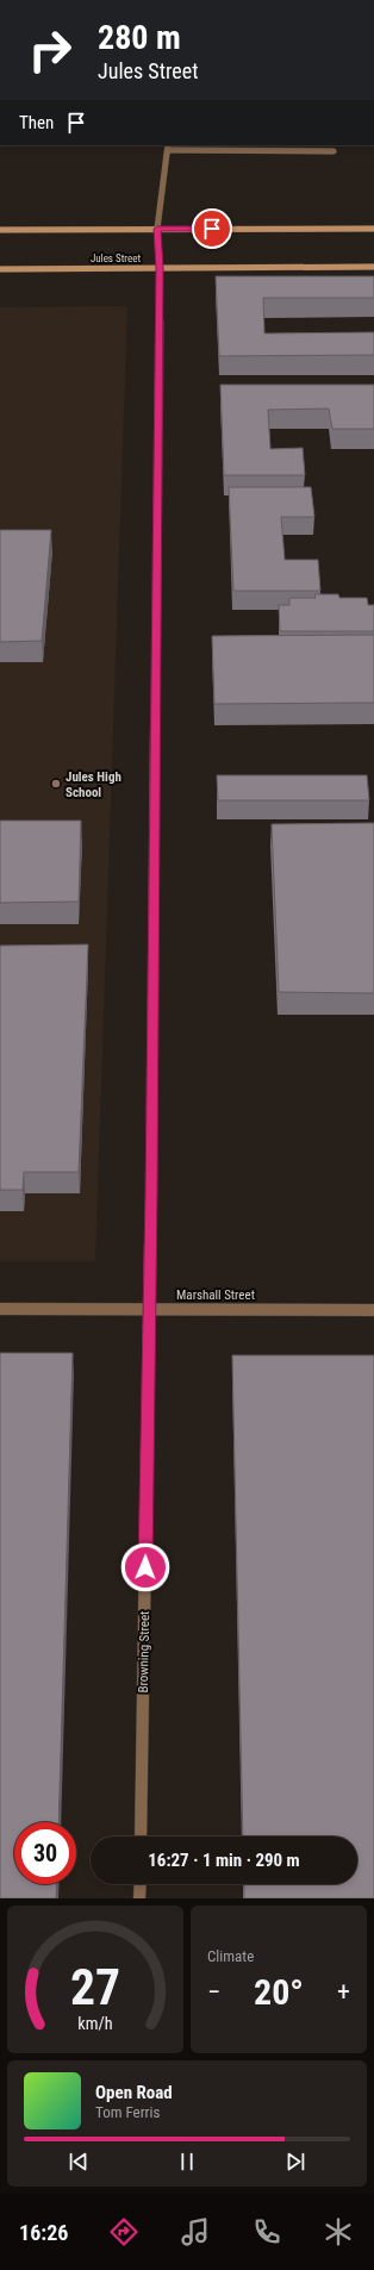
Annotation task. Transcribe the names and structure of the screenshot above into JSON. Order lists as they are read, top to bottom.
{
  "streets": {
    "main road": ["Jules Street"],
    "street": ["Marshall Street", "Browning Street"]
  },
  "crossings": [
    ["Jules Street", "Browning Street"],
    ["Marshall Street", "Browning Street"]
  ],
  "places": ["Jules High School"],
  "page": {
    "turn": ["280 m", "Jules Street"],
    "then": "Then",
    "limit": "30",
    "trip": "16:27 · 1 min · 290 m",
    "tile": "Climate",
    "heat": ["−", "20°", "+"],
    "song": ["Open Road", "Tom Ferris"],
    "tabs": "16:26",
    "gauge": ["27", "km/h"]
  }
}
